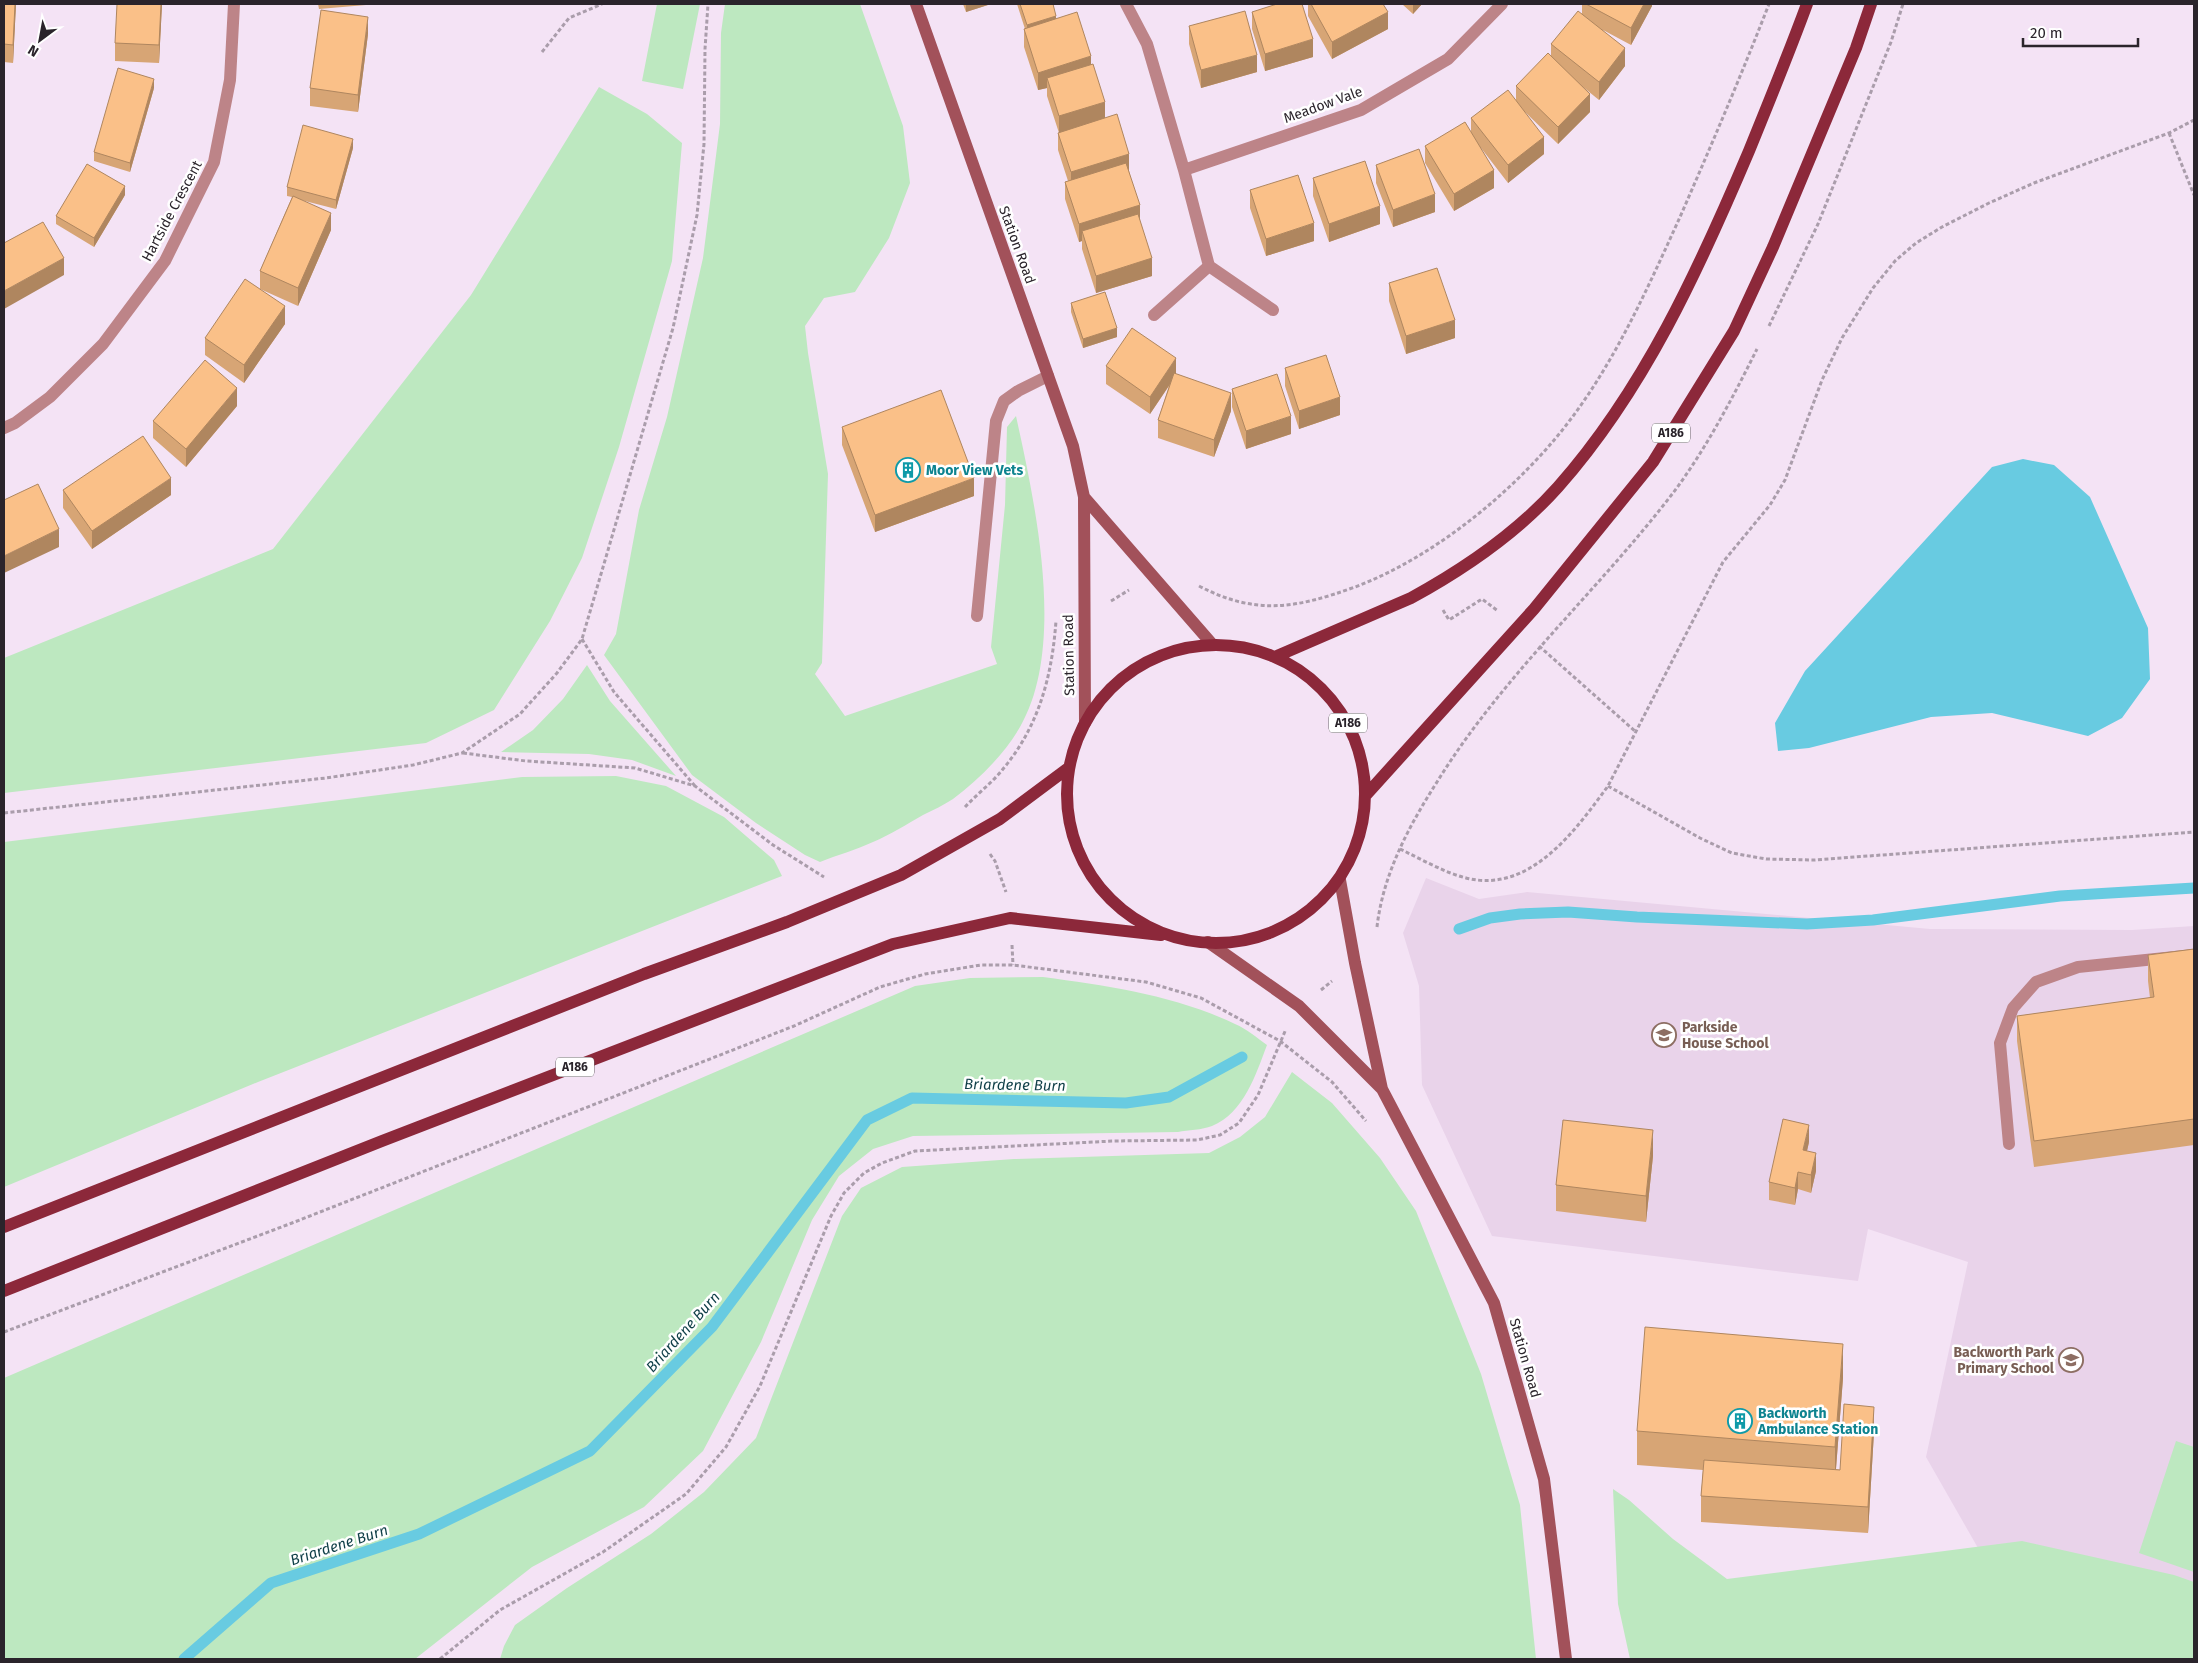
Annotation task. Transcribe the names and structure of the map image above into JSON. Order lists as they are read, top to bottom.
{
  "streets": {
    "main road": ["Station Road", "A186"],
    "street": ["Meadow Vale", "Hartside Crescent"]
  },
  "crossings": [
    ["Station Road", "A186"]
  ],
  "water": ["Briardene Burn"],
  "places": {
    "building": ["Moor View Vets", "Backworth Ambulance Station"],
    "school or university": ["Parkside House School", "Backworth Park Primary School"]
  },
  "scale_bar": "20 m",
  "north": "bottom left"
}
